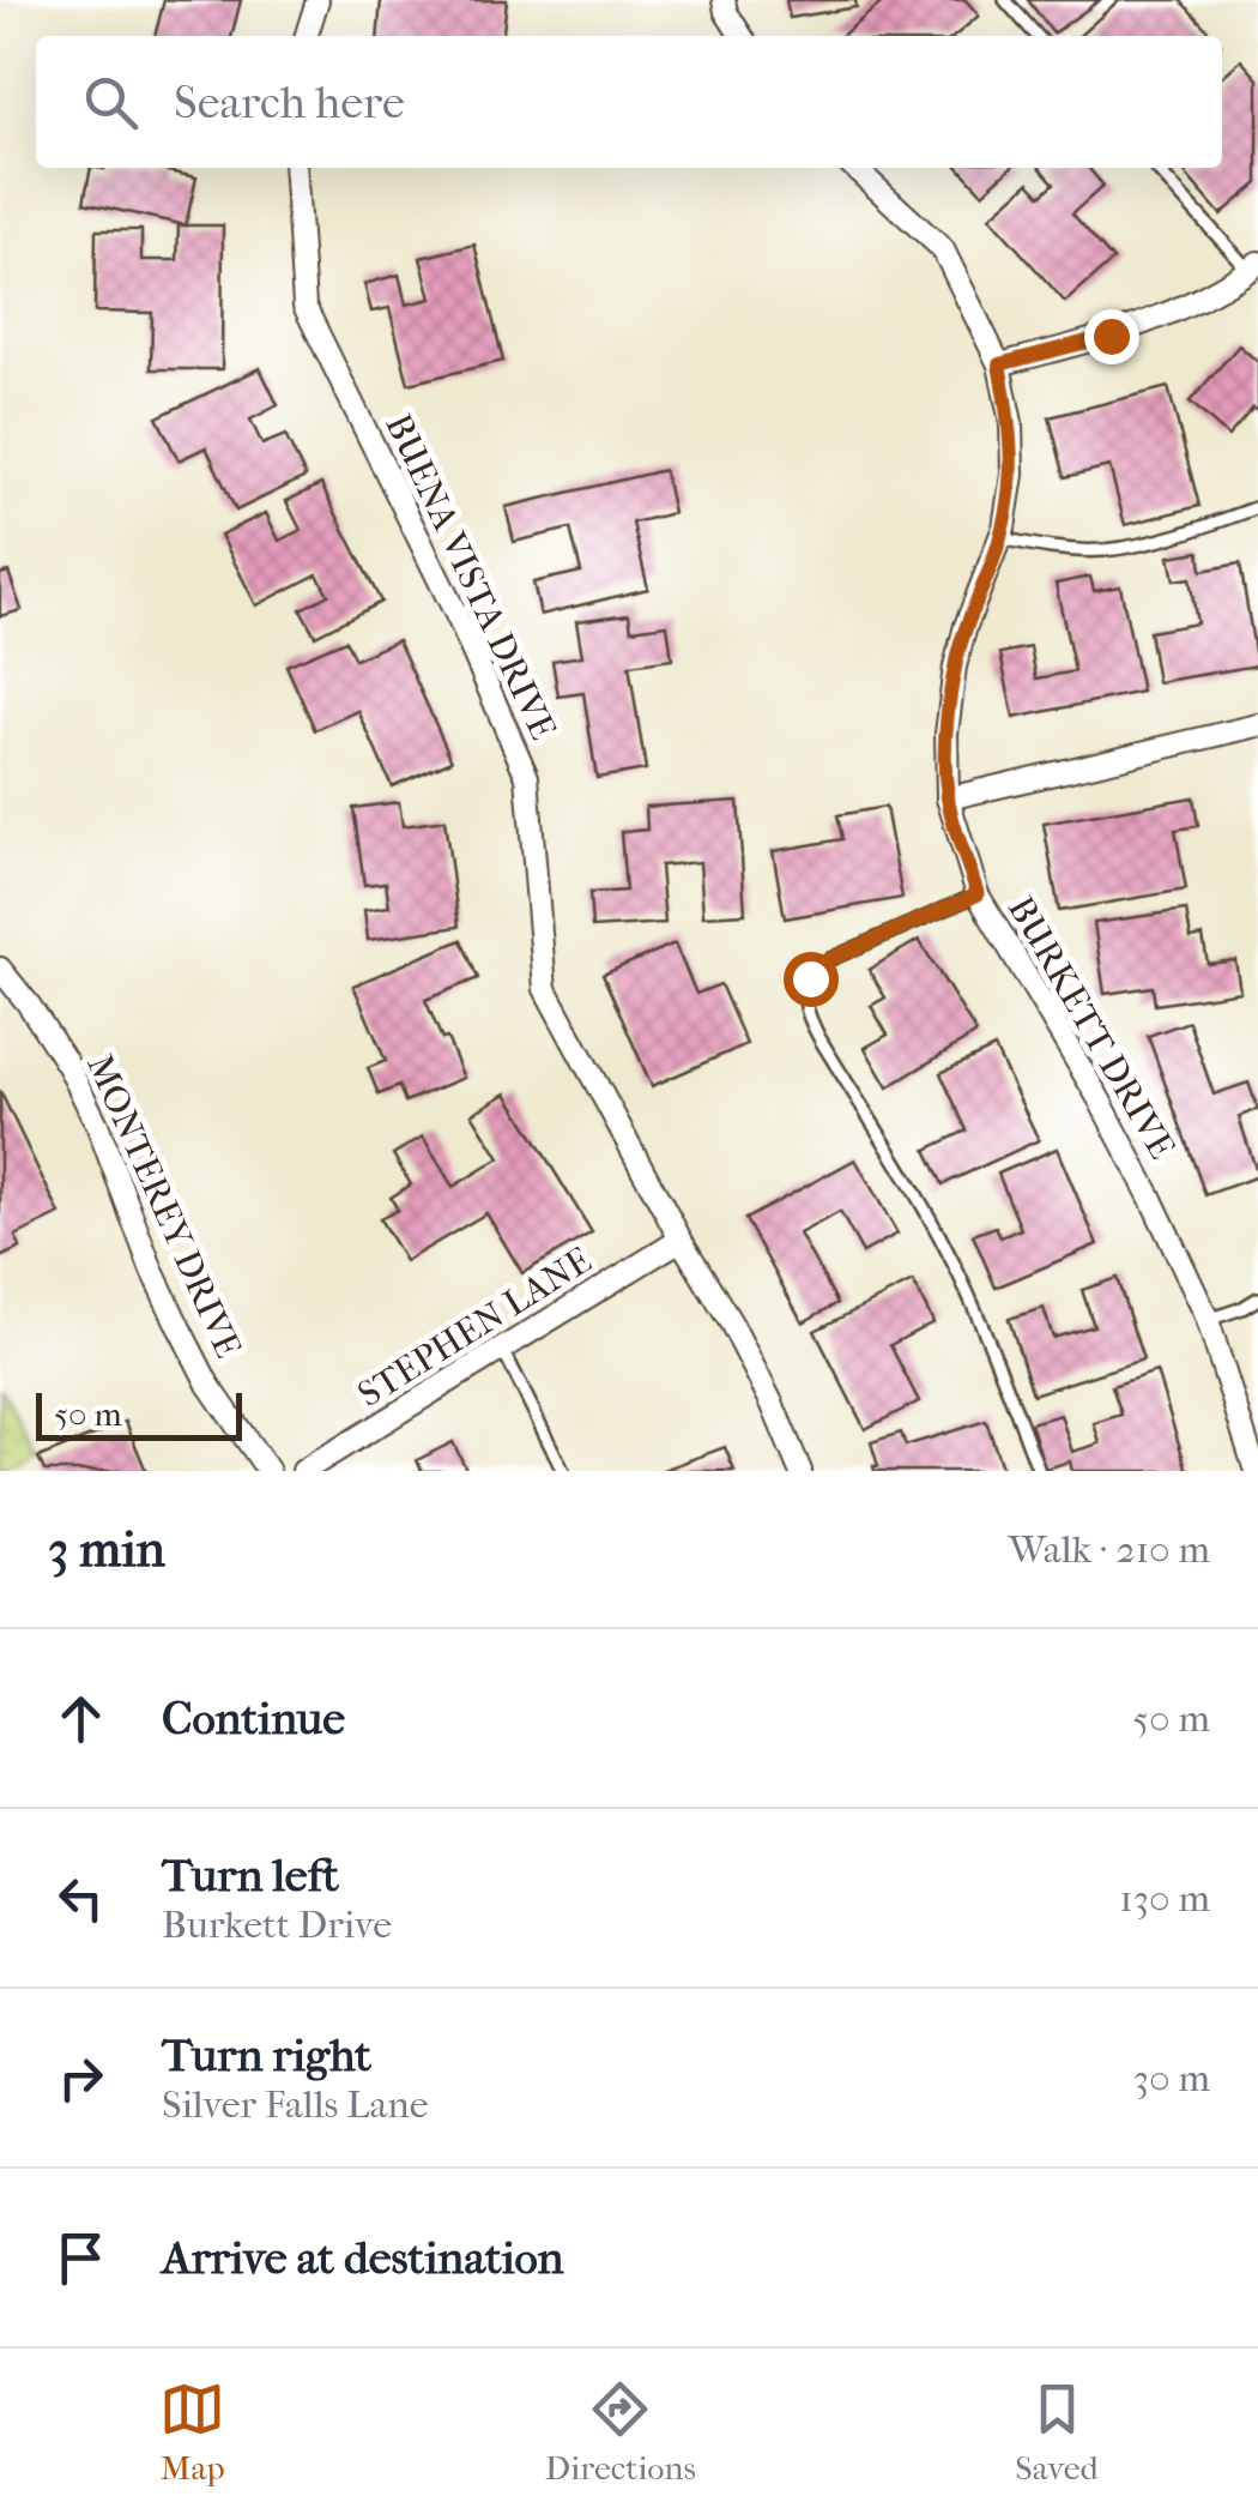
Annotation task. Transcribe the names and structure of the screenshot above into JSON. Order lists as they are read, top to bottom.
{
  "streets": {
    "street": [
      "BUENA VISTA DRIVE",
      "BURKETT DRIVE",
      "MONTEREY DRIVE",
      "STEPHEN LANE"
    ]
  },
  "crossings": [
    ["BUENA VISTA DRIVE", "STEPHEN LANE"]
  ],
  "scale_bar": "50 m",
  "page": {
    "search": "Search here",
    "scale": "50 m",
    "heading": ["3 min", "Walk · 210 m"],
    "list": [
      ["Continue", "50 m"],
      ["Turn left", "Burkett Drive", "130 m"],
      ["Turn right", "Silver Falls Lane", "30 m"],
      "Arrive at destination"
    ],
    "nav": ["Map", "Directions", "Saved"]
  }
}
